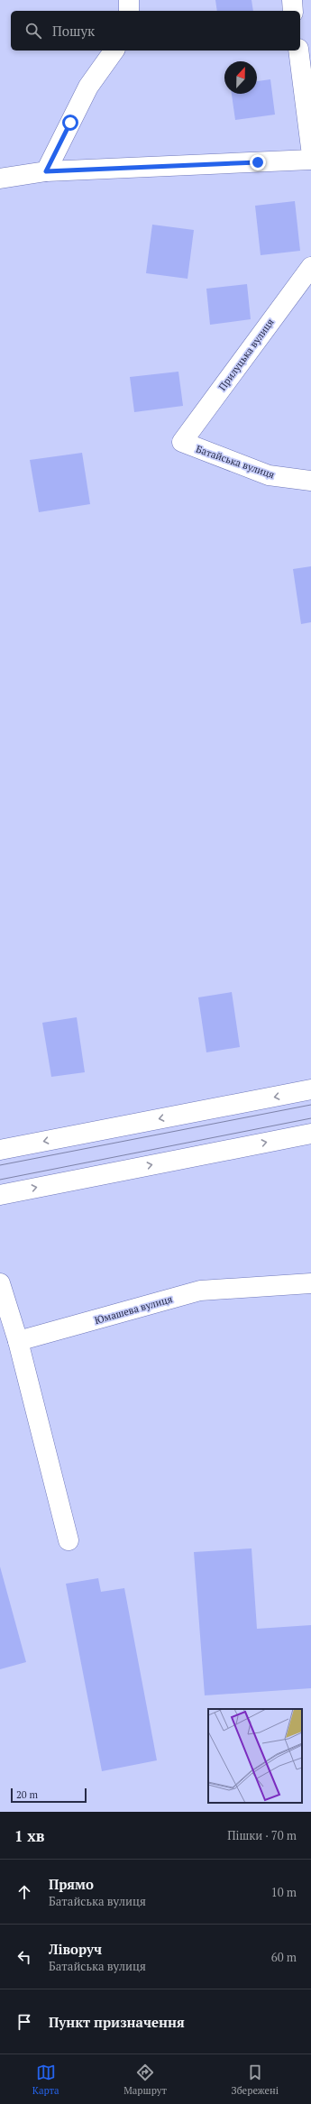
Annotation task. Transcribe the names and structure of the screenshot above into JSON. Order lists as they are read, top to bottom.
{
  "streets": {
    "street": ["Прилуцька вулиця", "Батайська вулиця", "Юмашева вулиця"]
  },
  "crossings": [
    ["Прилуцька вулиця", "Батайська вулиця"]
  ],
  "scale_bar": "20 m",
  "north": "top",
  "page": {
    "search": "Пошук",
    "scale": "20 m",
    "heading": ["1 хв", "Пішки · 70 m"],
    "list": [
      ["Прямо", "Батайська вулиця", "10 m"],
      ["Ліворуч", "Батайська вулиця", "60 m"],
      "Пункт призначення"
    ],
    "nav": ["Карта", "Маршрут", "Збережені"]
  }
}
